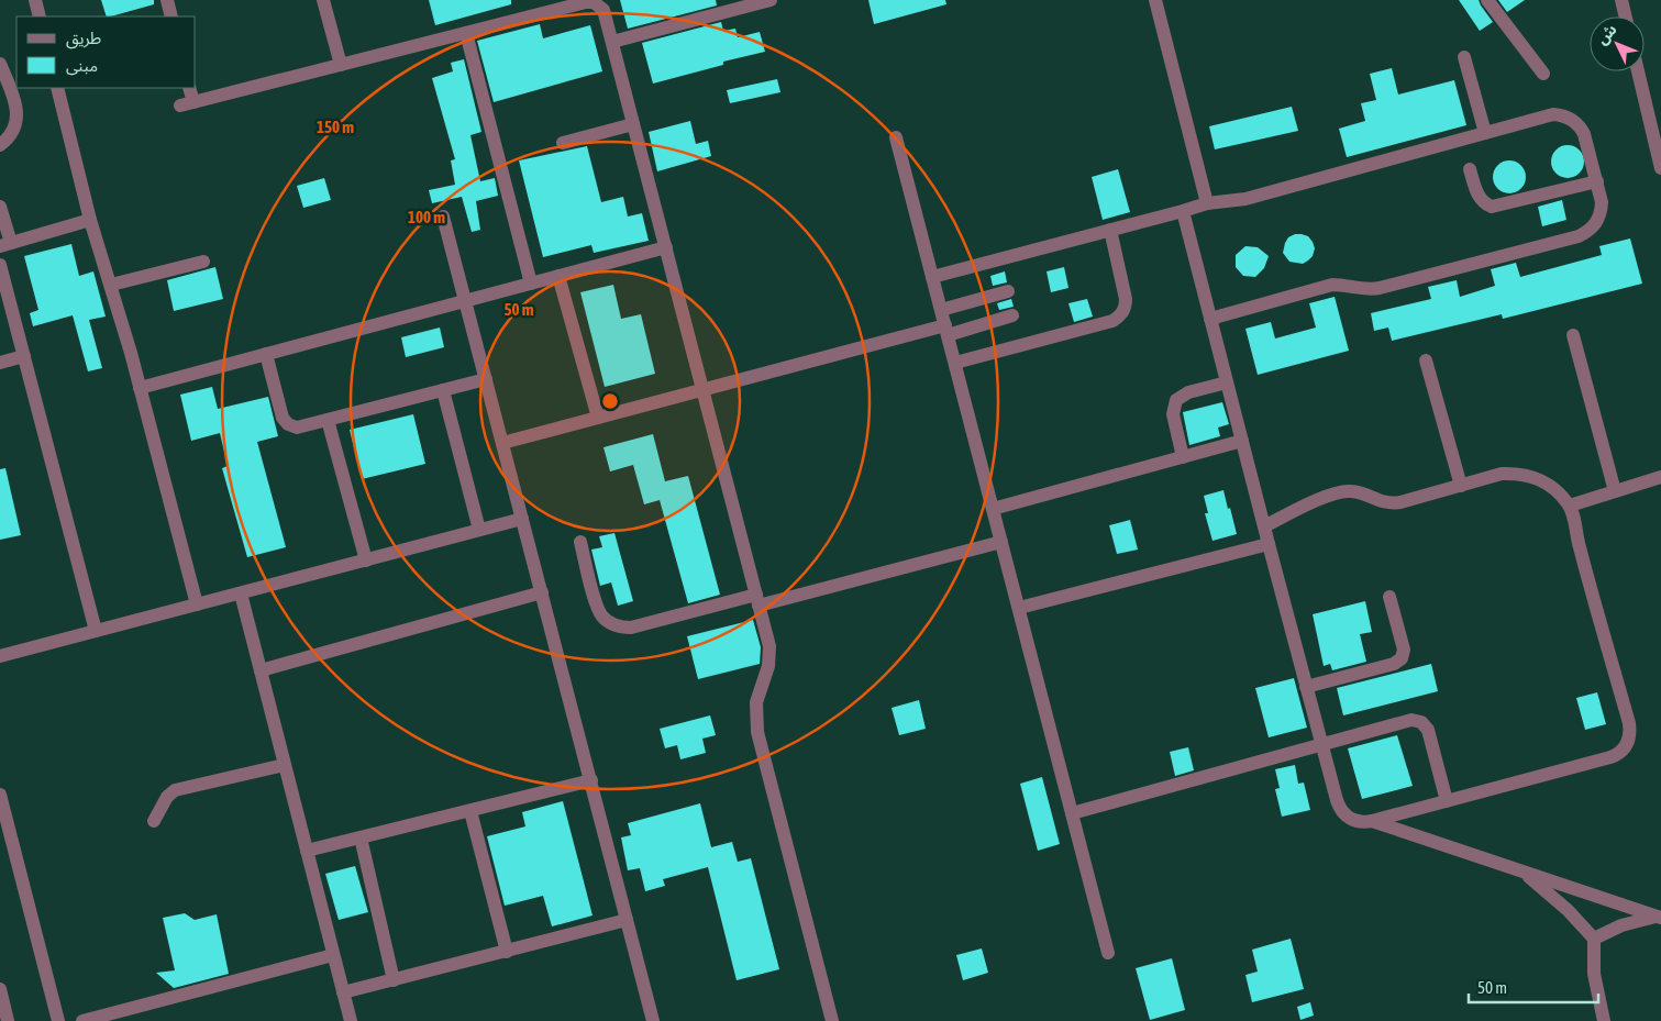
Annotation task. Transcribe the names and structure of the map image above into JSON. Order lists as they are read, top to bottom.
{
  "legend": ["طريق", "مبنى"],
  "scale_bar": "50 m",
  "north": "top left",
  "rings": ["150 m", "100 m", "50 m"]
}
